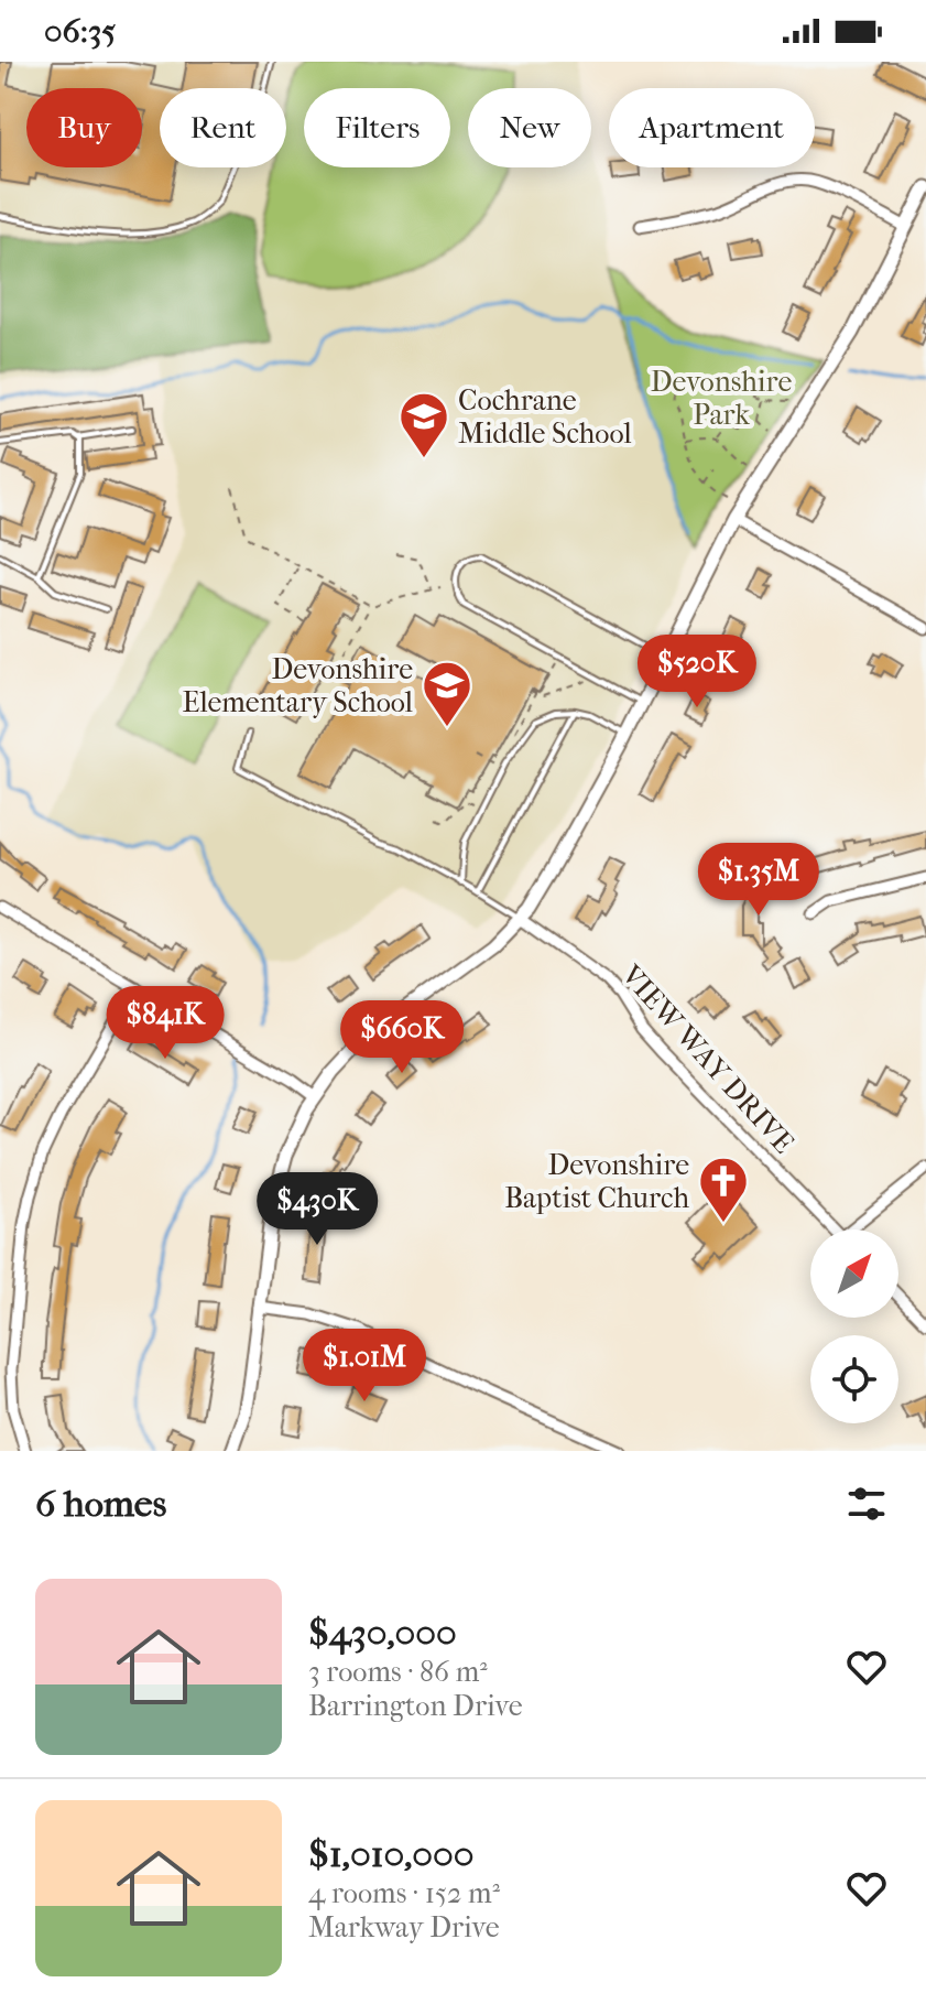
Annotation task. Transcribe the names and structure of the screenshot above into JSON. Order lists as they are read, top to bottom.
{
  "streets": {
    "street": ["VIEW WAY DRIVE"]
  },
  "parks": ["Devonshire Park"],
  "places": {
    "school or university": ["Cochrane Middle School", "Devonshire Elementary School"],
    "church": ["Devonshire Baptist Church"]
  },
  "north": "top right",
  "page": {
    "status": "06:35",
    "chip": [
      "Buy",
      "Rent",
      "Filters",
      "New",
      "Apartment"
    ],
    "price": [
      "$520K",
      "$1.35M",
      "$841K",
      "$660K",
      "$430K",
      "$1.01M"
    ],
    "heading": "6 homes",
    "list": [
      {
        "name": "$430,000",
        "note": "3 rooms · 86 m² · Barrington Drive"
      },
      {
        "name": "$1,010,000",
        "note": "4 rooms · 152 m² · Markway Drive"
      }
    ]
  }
}
